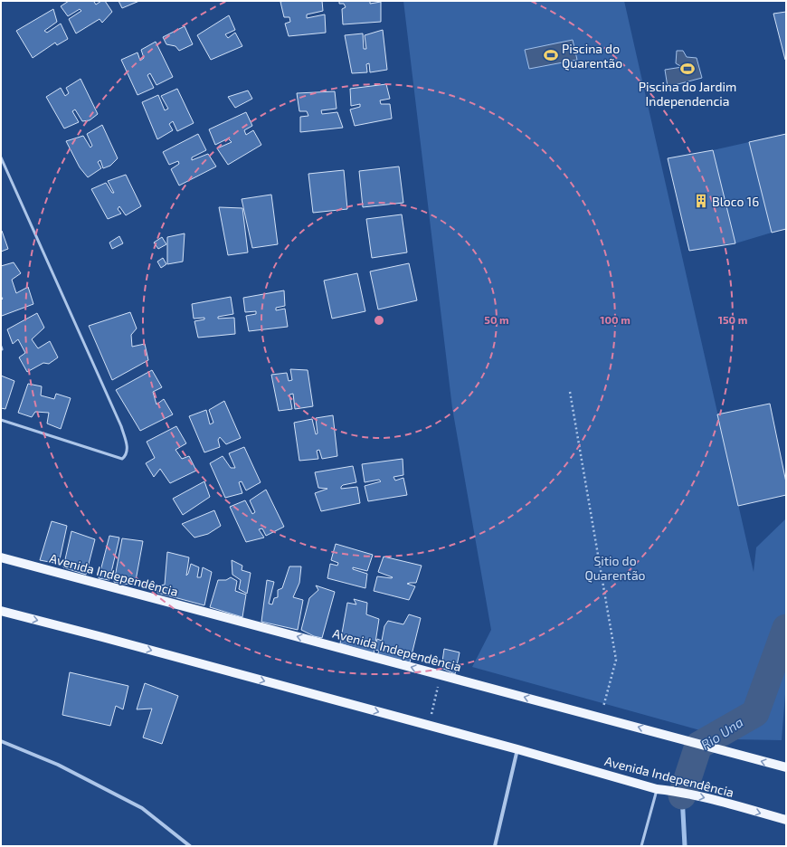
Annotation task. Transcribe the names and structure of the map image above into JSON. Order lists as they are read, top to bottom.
{
  "streets": {
    "main road": ["Avenida Independência"]
  },
  "water": ["Rio Una"],
  "parks": ["Sitio do Quarentão"],
  "places": {
    "sports": ["Piscina do Quarentão", "Piscina do Jardim Independencia"],
    "building": ["Bloco 16"]
  },
  "rings": ["50 m", "100 m", "150 m"]
}
